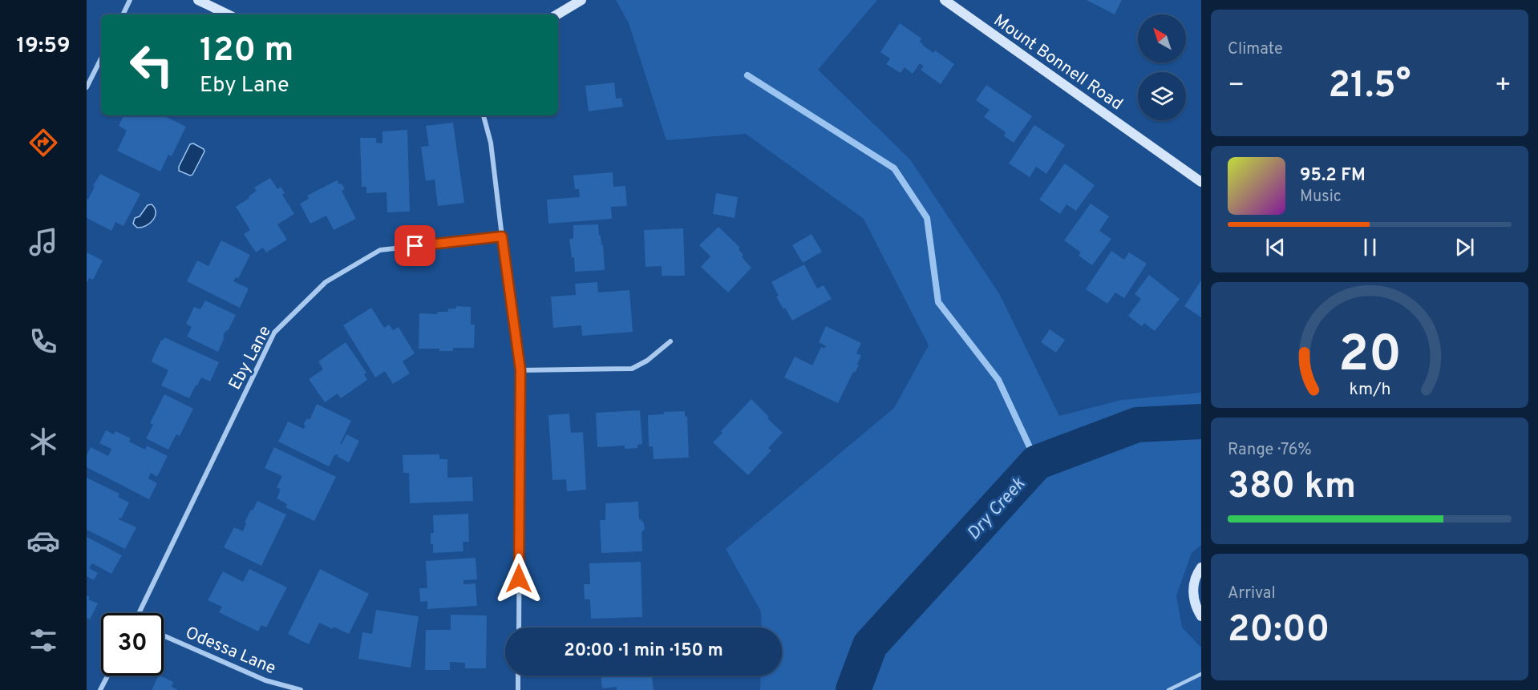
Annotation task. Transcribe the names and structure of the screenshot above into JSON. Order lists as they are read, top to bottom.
{
  "streets": {
    "street": ["Mount Bonnell Road", "Eby Lane", "Odessa Lane"]
  },
  "water": ["Dry Creek"],
  "north": "top left",
  "page": {
    "tabs": "19:59",
    "tile": [
      "Climate",
      ["Range · 76%", "380 km"],
      ["Arrival", "20:00"]
    ],
    "turn": ["120 m", "Eby Lane"],
    "heat": ["−", "21.5°", "+"],
    "song": ["95.2 FM", "Music"],
    "limit": "30",
    "trip": "20:00 · 1 min · 150 m",
    "gauge": ["20", "km/h"]
  }
}
